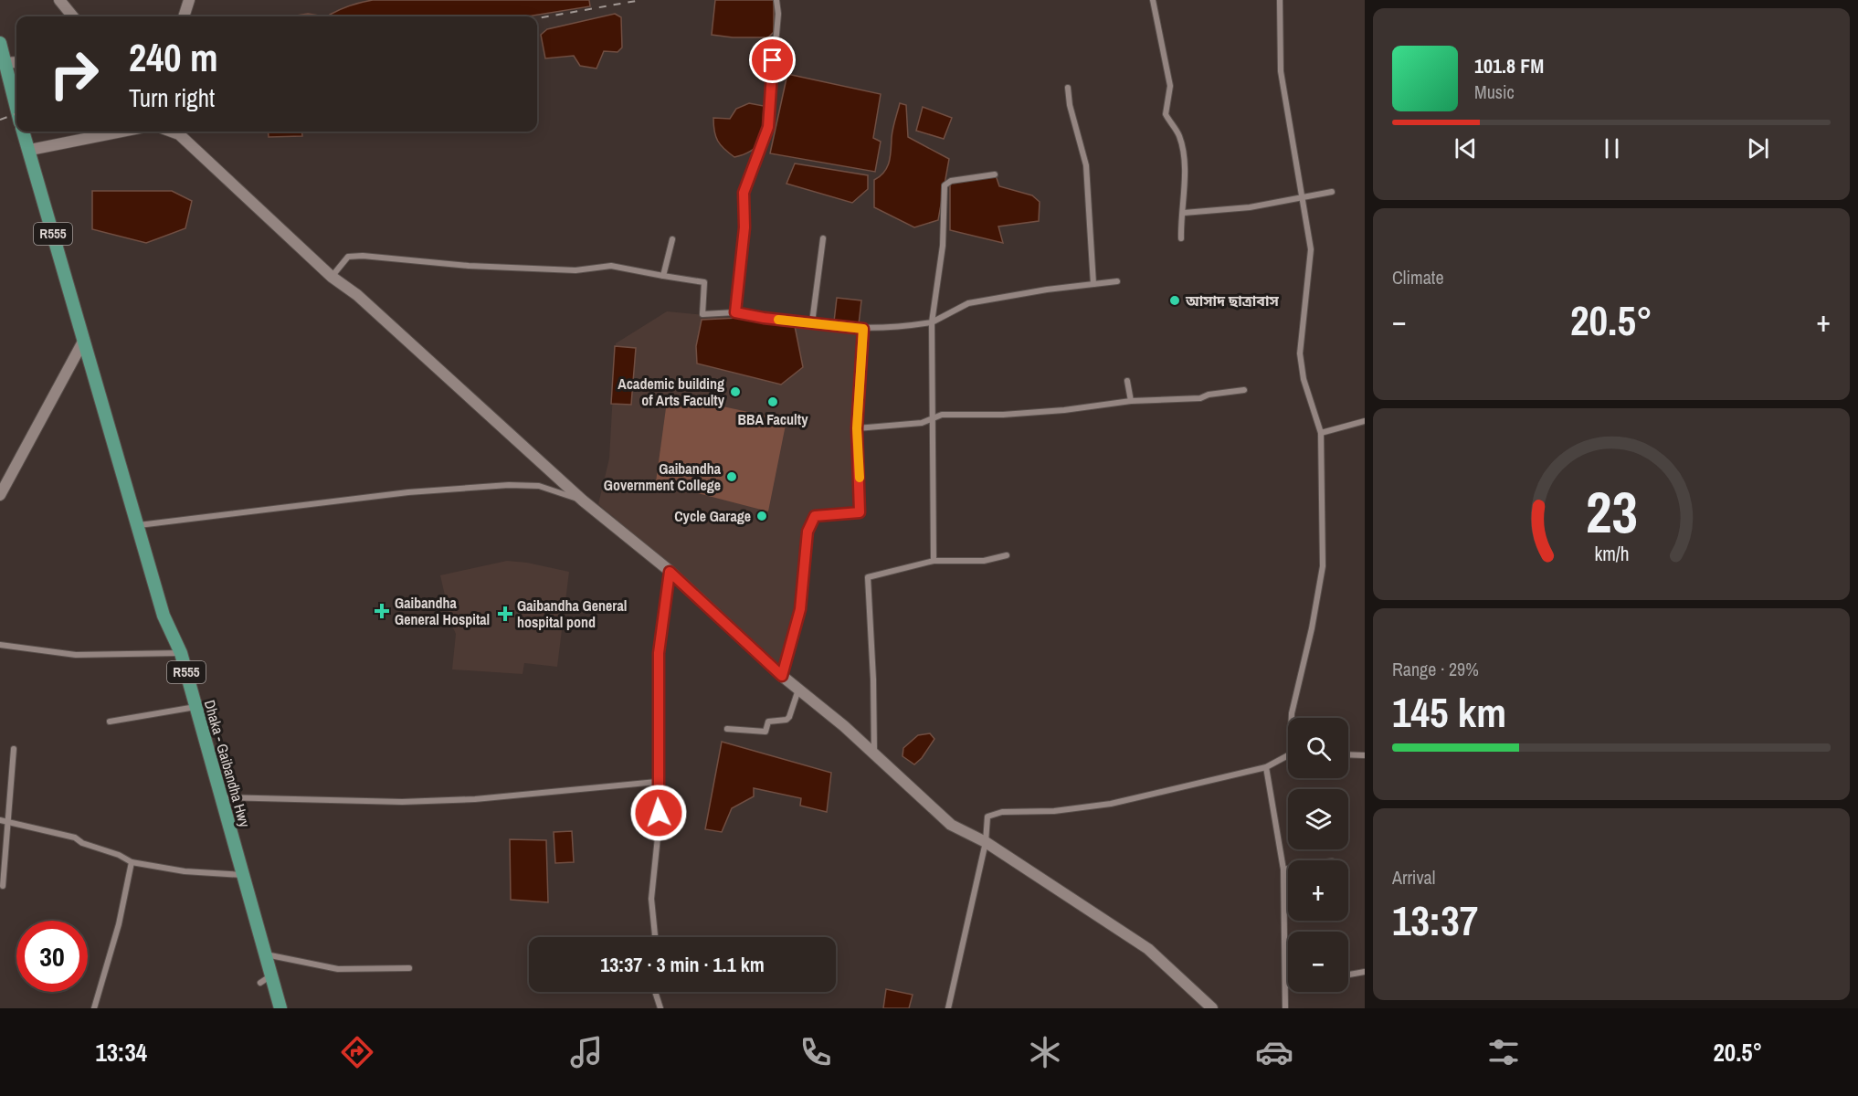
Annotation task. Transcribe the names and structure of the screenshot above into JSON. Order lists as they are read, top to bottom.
{
  "streets": {
    "main road": ["R555", "Dhaka - Gaibandha Hwy"]
  },
  "crossings": [
    ["R555", "Dhaka - Gaibandha Hwy"]
  ],
  "places": {
    "other": [
      "আসাদ ছাত্রাবাস",
      "Academic building of Arts Faculty",
      "BBA Faculty",
      "Gaibandha Government College",
      "Cycle Garage"
    ],
    "health": ["Gaibandha General Hospital", "Gaibandha General hospital pond"]
  },
  "page": {
    "turn": ["240 m", "Turn right"],
    "song": ["101.8 FM", "Music"],
    "tile": [
      "Climate",
      ["Range · 29%", "145 km"],
      ["Arrival", "13:37"]
    ],
    "heat": ["−", "20.5°", "+"],
    "map_buttons": ["+", "−"],
    "limit": "30",
    "trip": "13:37 · 3 min · 1.1 km",
    "tabs": ["13:34", "20.5°"],
    "gauge": ["23", "km/h"]
  }
}
